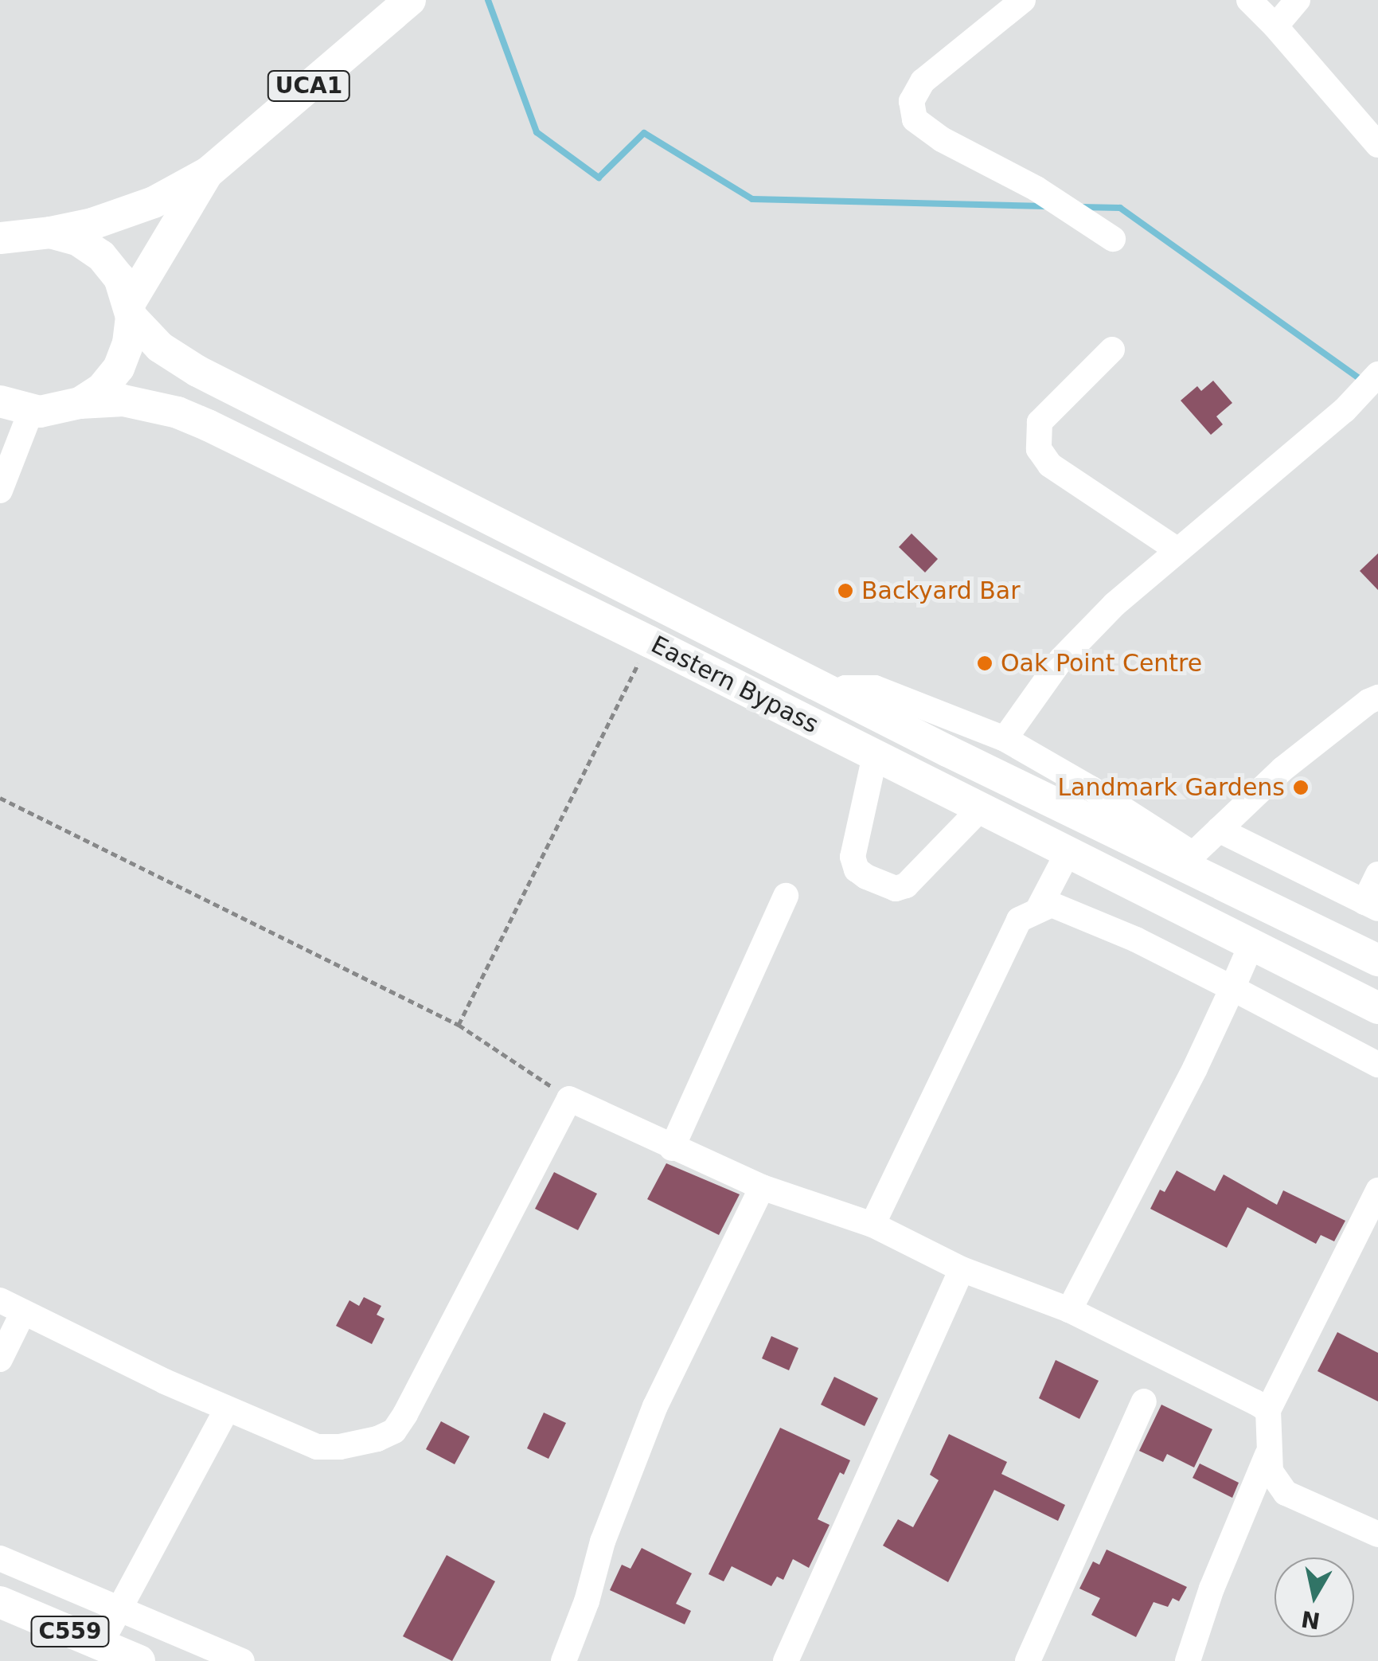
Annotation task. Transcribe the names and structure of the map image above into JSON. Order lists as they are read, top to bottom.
{
  "streets": {
    "main road": ["UCA1", "Eastern Bypass", "C559"]
  },
  "crossings": [
    ["UCA1", "Eastern Bypass"]
  ],
  "places": ["Backyard Bar", "Oak Point Centre", "Landmark Gardens"],
  "north": "bottom"
}
